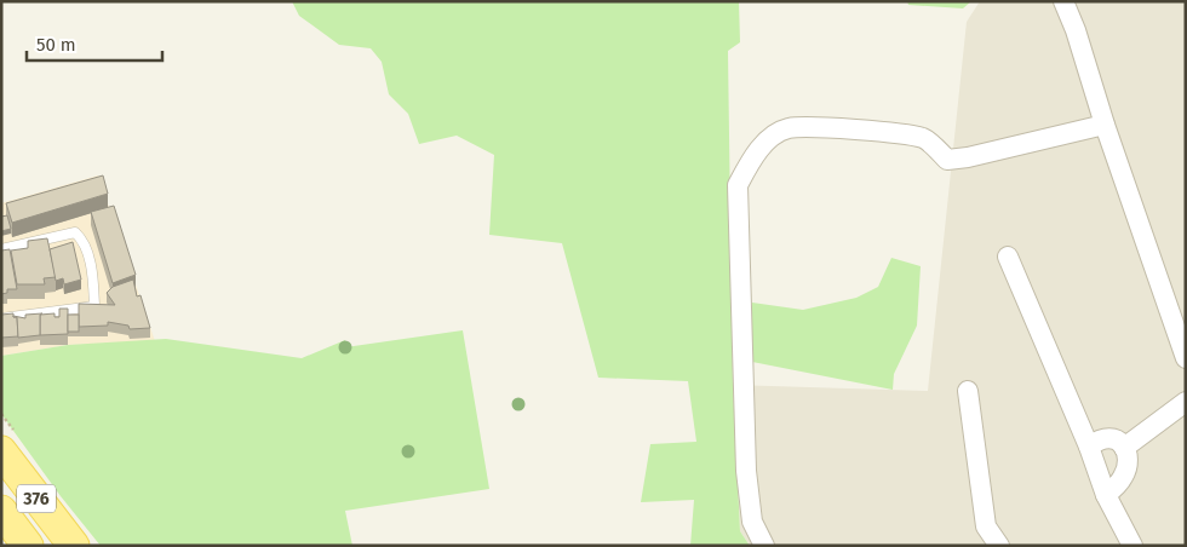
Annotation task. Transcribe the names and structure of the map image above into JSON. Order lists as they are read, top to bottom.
{
  "streets": {
    "main road": ["376"]
  },
  "scale_bar": "50 m"
}
